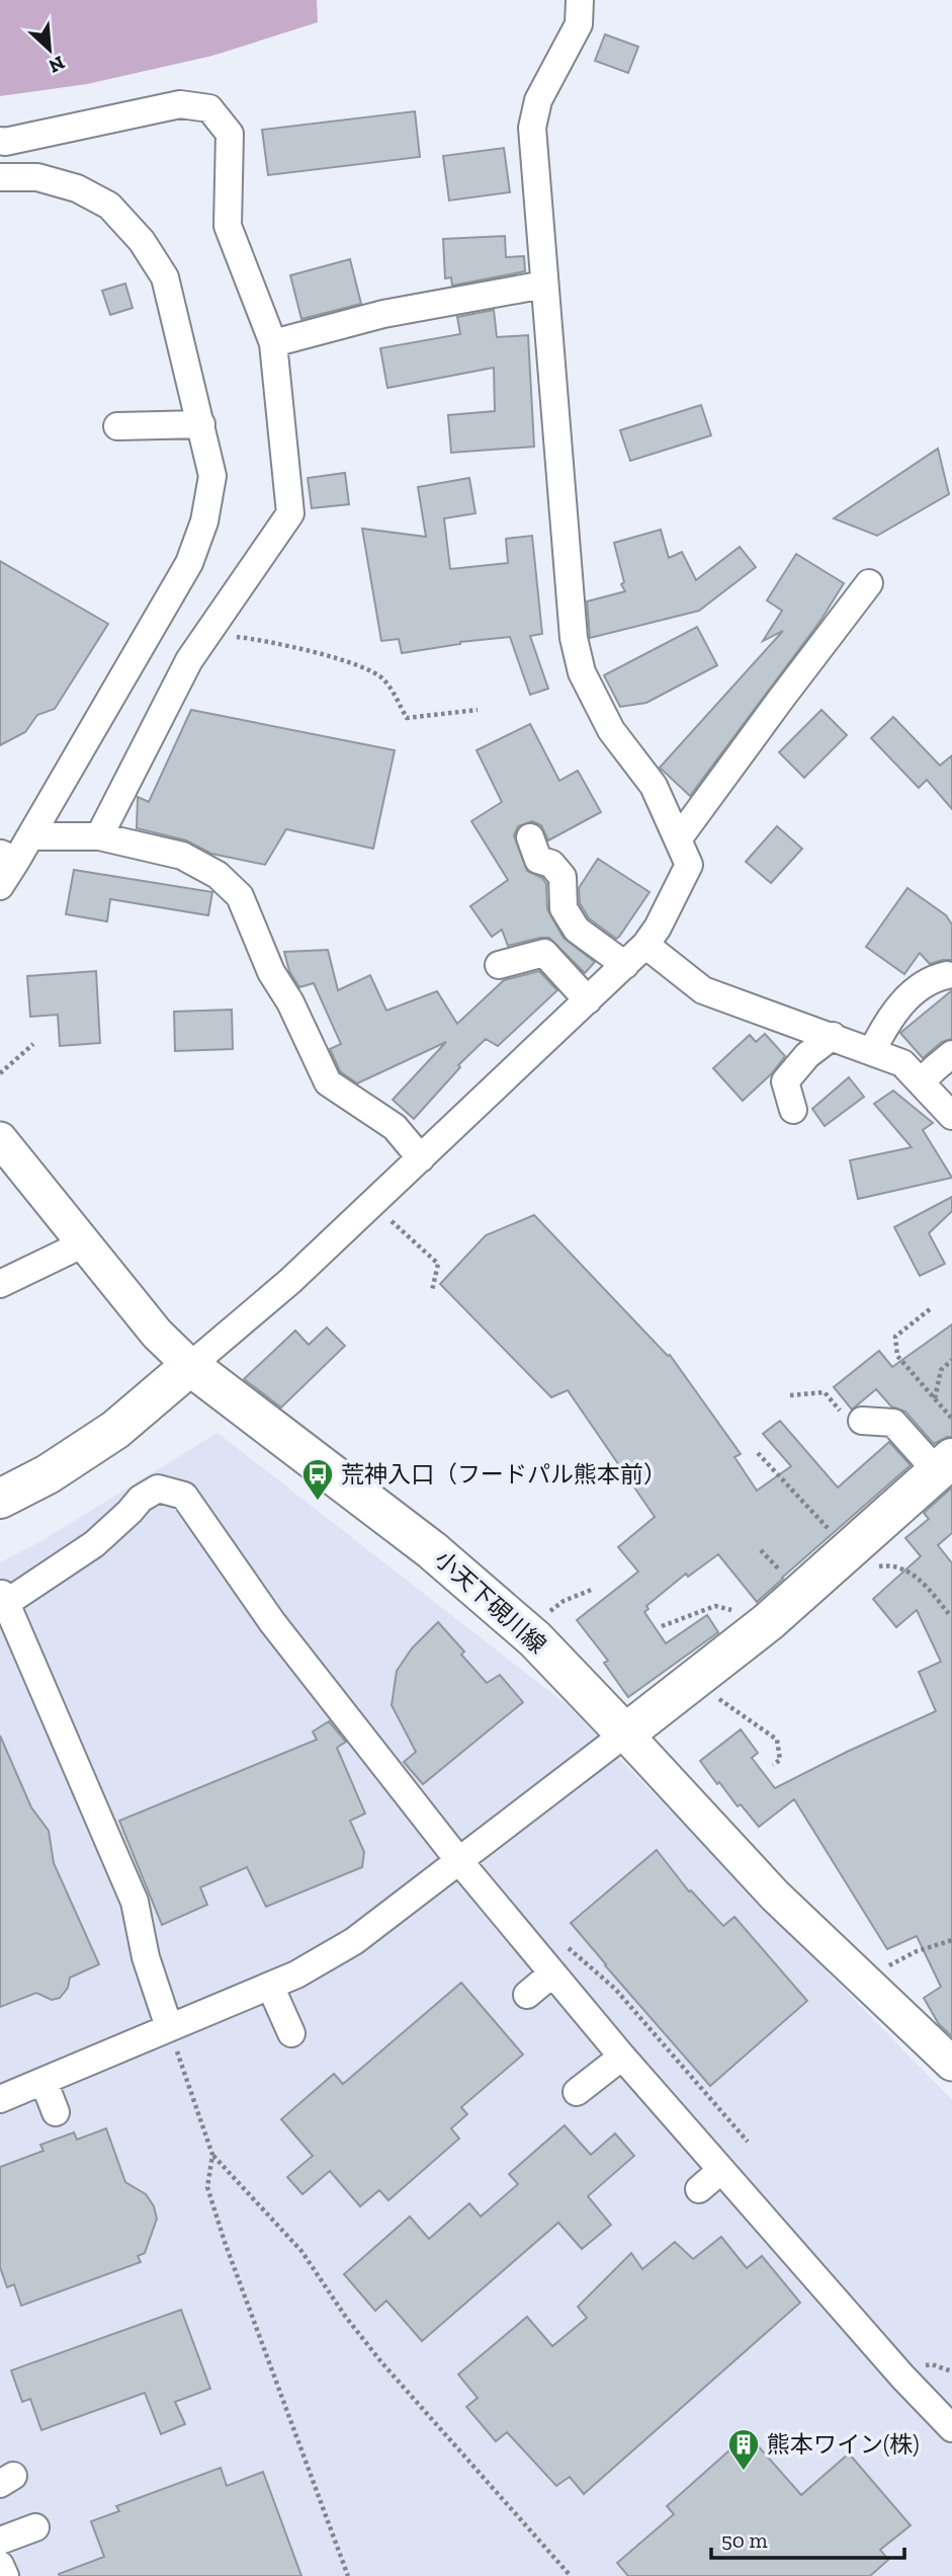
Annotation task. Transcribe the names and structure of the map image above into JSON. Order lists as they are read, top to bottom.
{
  "streets": {
    "main road": ["小天下硯川線"]
  },
  "places": {
    "bus stop": ["荒神入口（フードパル熊本前）"],
    "building": ["熊本ワイン(株)"]
  },
  "scale_bar": "50 m",
  "north": "bottom right"
}
